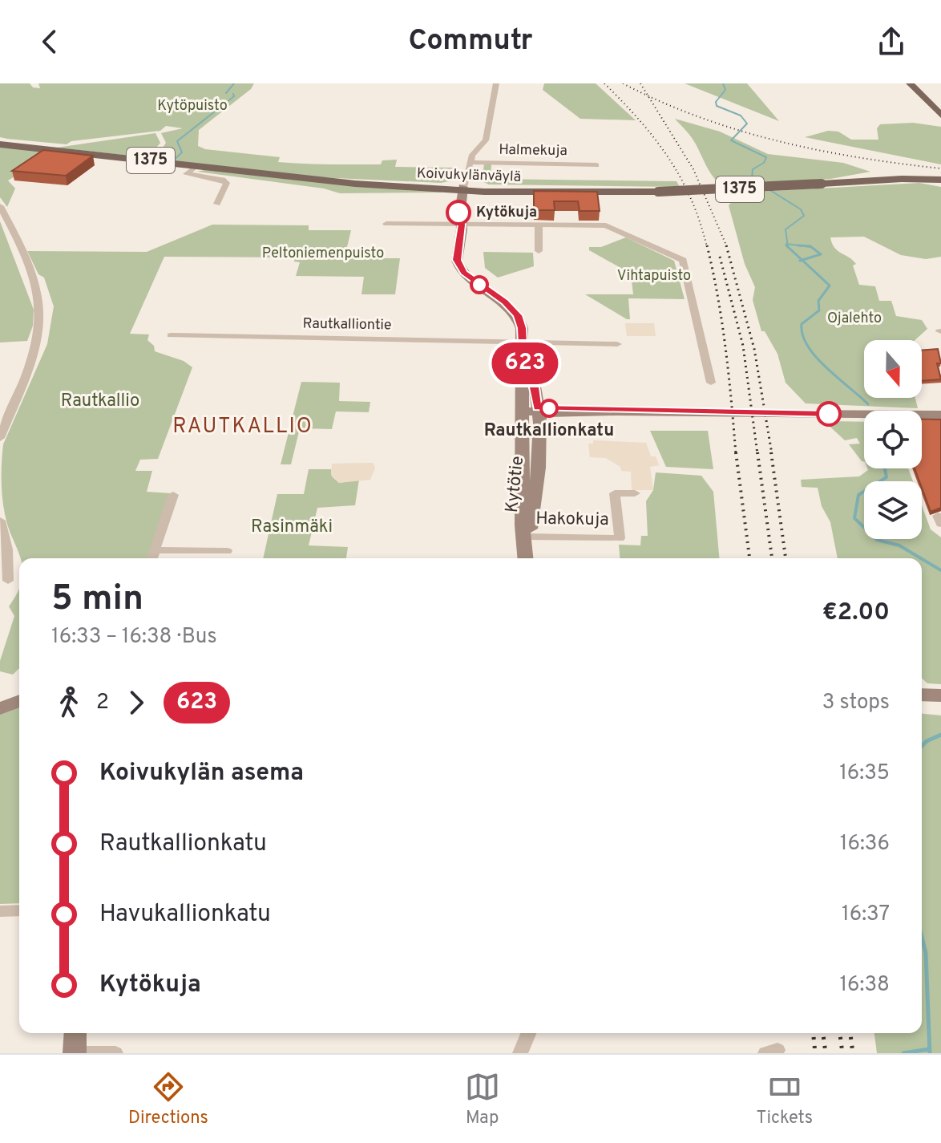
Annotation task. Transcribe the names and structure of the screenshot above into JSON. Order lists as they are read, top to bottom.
{
  "streets": {
    "main road": ["1375", "Koivukylänväylä"],
    "street": [
      "Halmekuja",
      "Rautkalliontie",
      "Kytötie",
      "Hakokuja"
    ]
  },
  "crossings": [
    ["Koivukylänväylä", "Kytötie"],
    ["Rautkalliontie", "Kytötie"],
    ["Kytötie", "Hakokuja"]
  ],
  "districts": ["RAUTKALLIO"],
  "parks": [
    "Kytöpuisto",
    "Peltoniemenpuisto",
    "Vihtapuisto",
    "Ojalehto",
    "Rautkallio",
    "Rasinmäki"
  ],
  "places": ["Kytökuja", "Rautkallionkatu"],
  "lines": ["bus line 623"],
  "north": "bottom",
  "page": {
    "header": "Commutr",
    "on_map": "623",
    "heading": ["5 min", "16:33 – 16:38 · Bus", "€2.00"],
    "legs": ["2", "623", "3 stops"],
    "list": [
      {
        "name": "Koivukylän asema",
        "value": "16:35"
      },
      {
        "name": "Rautkallionkatu",
        "value": "16:36"
      },
      {
        "name": "Havukallionkatu",
        "value": "16:37"
      },
      {
        "name": "Kytökuja",
        "value": "16:38"
      }
    ],
    "tabs": ["Directions", "Map", "Tickets"]
  }
}
